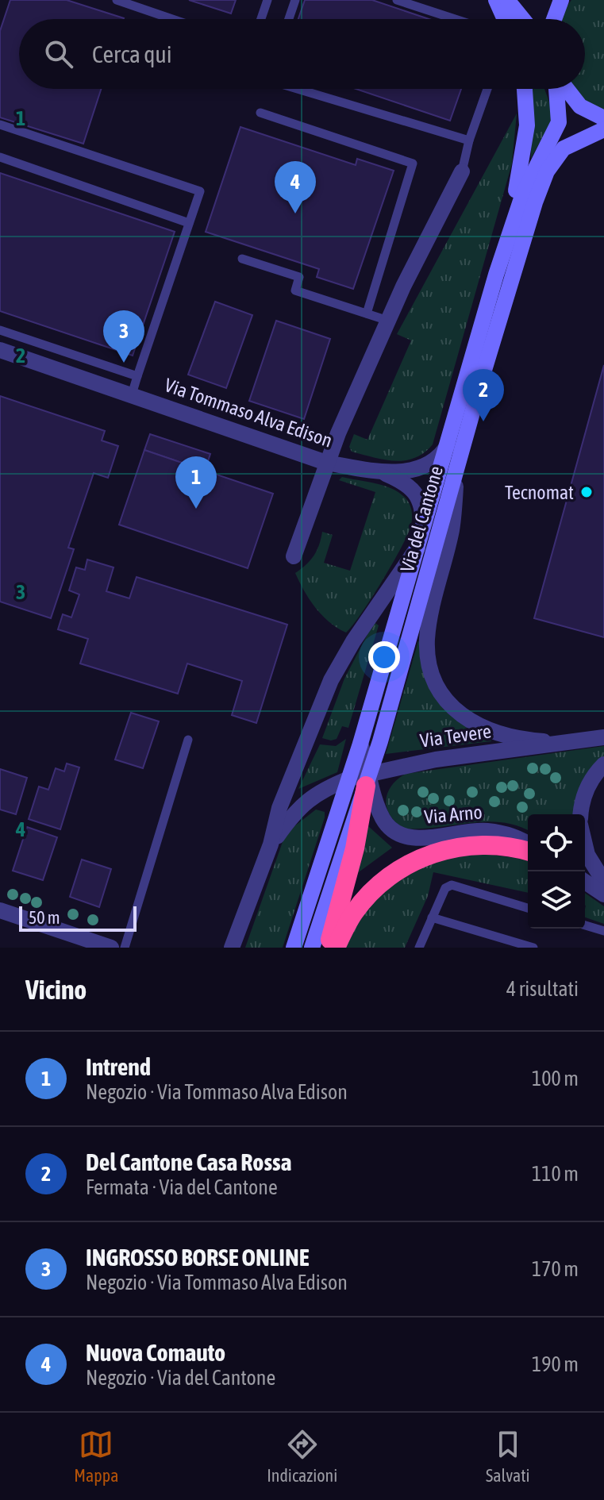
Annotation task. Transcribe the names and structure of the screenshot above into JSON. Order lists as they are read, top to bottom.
{
  "streets": {
    "main road": ["Via del Cantone"],
    "street": ["Via Tommaso Alva Edison", "Via Tevere", "Via Arno"]
  },
  "crossings": [
    ["Via Tommaso Alva Edison", "Via del Cantone"],
    ["Via del Cantone", "Via Tevere"],
    ["Via del Cantone", "Via Arno"],
    ["Via Tevere", "Via Arno"]
  ],
  "places": ["Tecnomat"],
  "scale_bar": "50 m",
  "page": {
    "search": "Cerca qui",
    "pins": [
      "4",
      "3",
      "2",
      "1"
    ],
    "scale": "50 m",
    "heading": ["Vicino", "4 risultati"],
    "list": [
      {
        "mark": "1",
        "name": "Intrend",
        "note": "Negozio · Via Tommaso Alva Edison",
        "value": "100 m"
      },
      {
        "mark": "2",
        "name": "Del Cantone Casa Rossa",
        "note": "Fermata · Via del Cantone",
        "value": "110 m"
      },
      {
        "mark": "3",
        "name": "INGROSSO BORSE ONLINE",
        "note": "Negozio · Via Tommaso Alva Edison",
        "value": "170 m"
      },
      {
        "mark": "4",
        "name": "Nuova Comauto",
        "note": "Negozio · Via del Cantone",
        "value": "190 m"
      }
    ],
    "nav": ["Mappa", "Indicazioni", "Salvati"]
  },
  "grid": {
    "rows": [
      "1",
      "2",
      "3",
      "4"
    ]
  }
}
